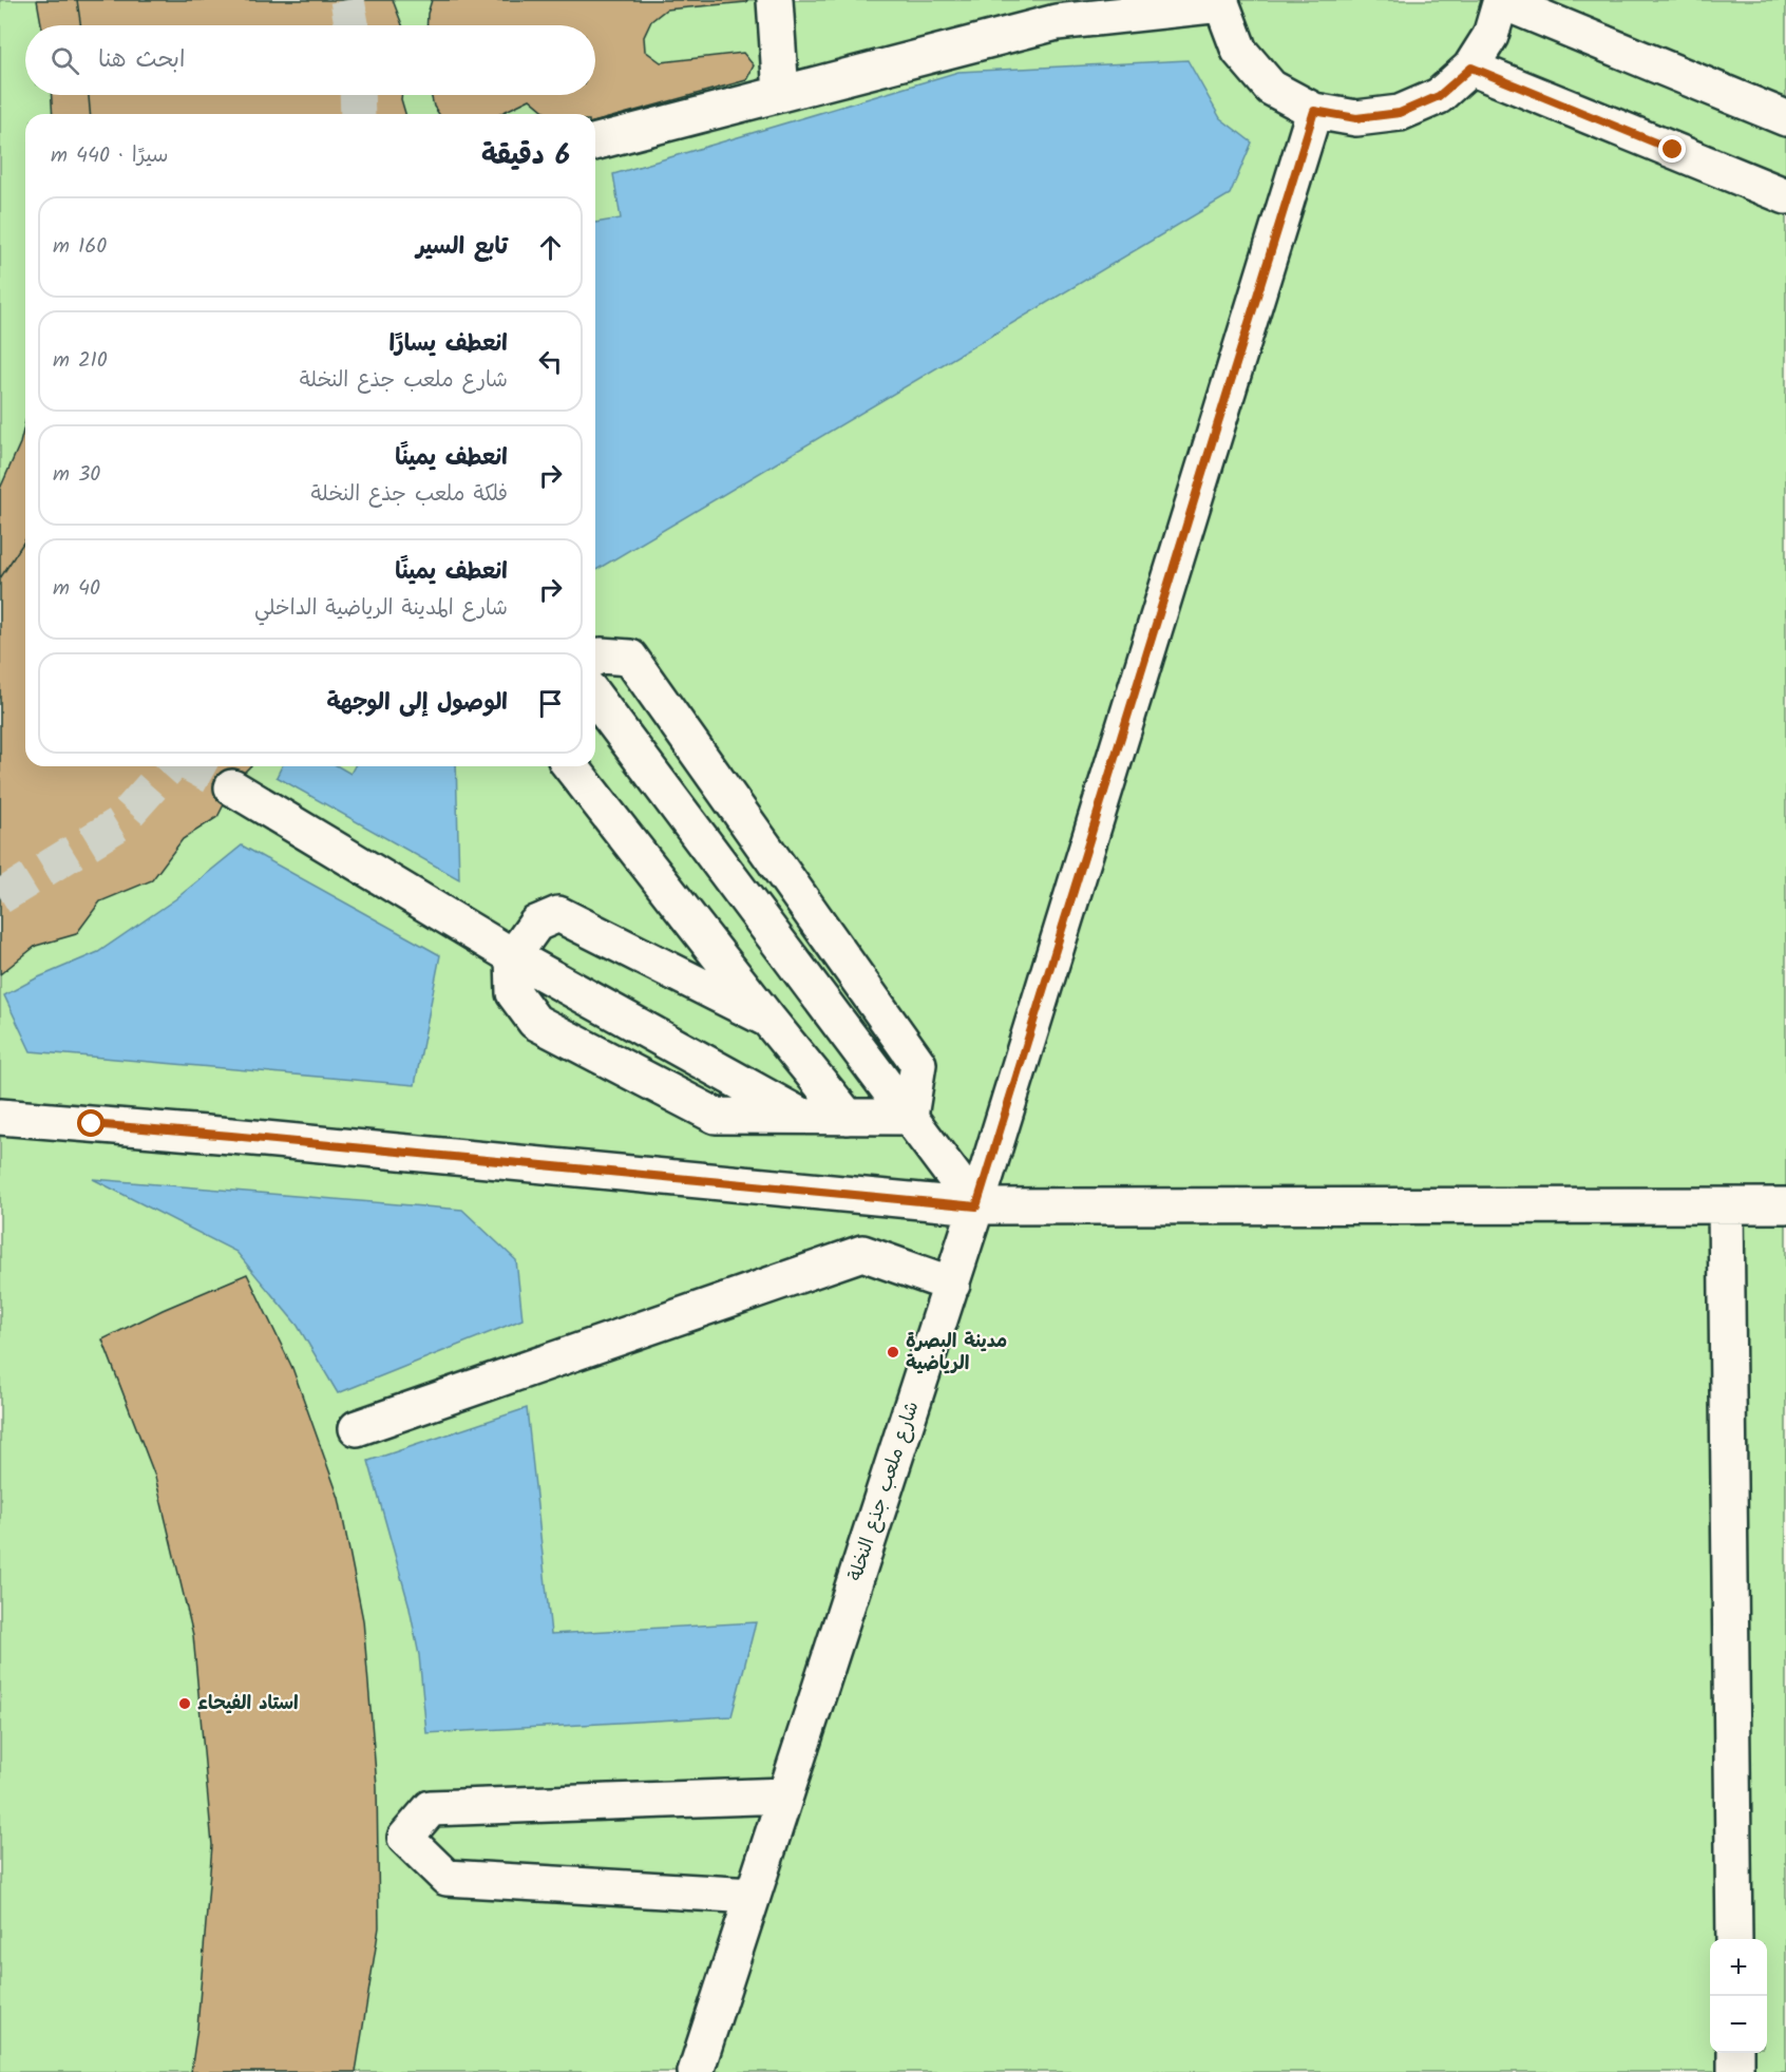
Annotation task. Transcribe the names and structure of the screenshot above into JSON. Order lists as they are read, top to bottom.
{
  "streets": {
    "street": ["شارع ملعب جذع النخلة"]
  },
  "places": ["مدينة البصرة الرياضية", "استاد الفيحاء"],
  "page": {
    "search": "ابحث هنا",
    "heading": ["6 دقيقة", "سيرًا · 440 m"],
    "list": [
      ["تابع السير", "160 m"],
      ["انعطف يسارًا", "شارع ملعب جذع النخلة", "210 m"],
      ["انعطف يمينًا", "فلكة ملعب جذع النخلة", "30 m"],
      ["انعطف يمينًا", "شارع المدينة الرياضية الداخلي", "40 m"],
      "الوصول إلى الوجهة"
    ],
    "map_buttons": ["+", "−"]
  }
}
